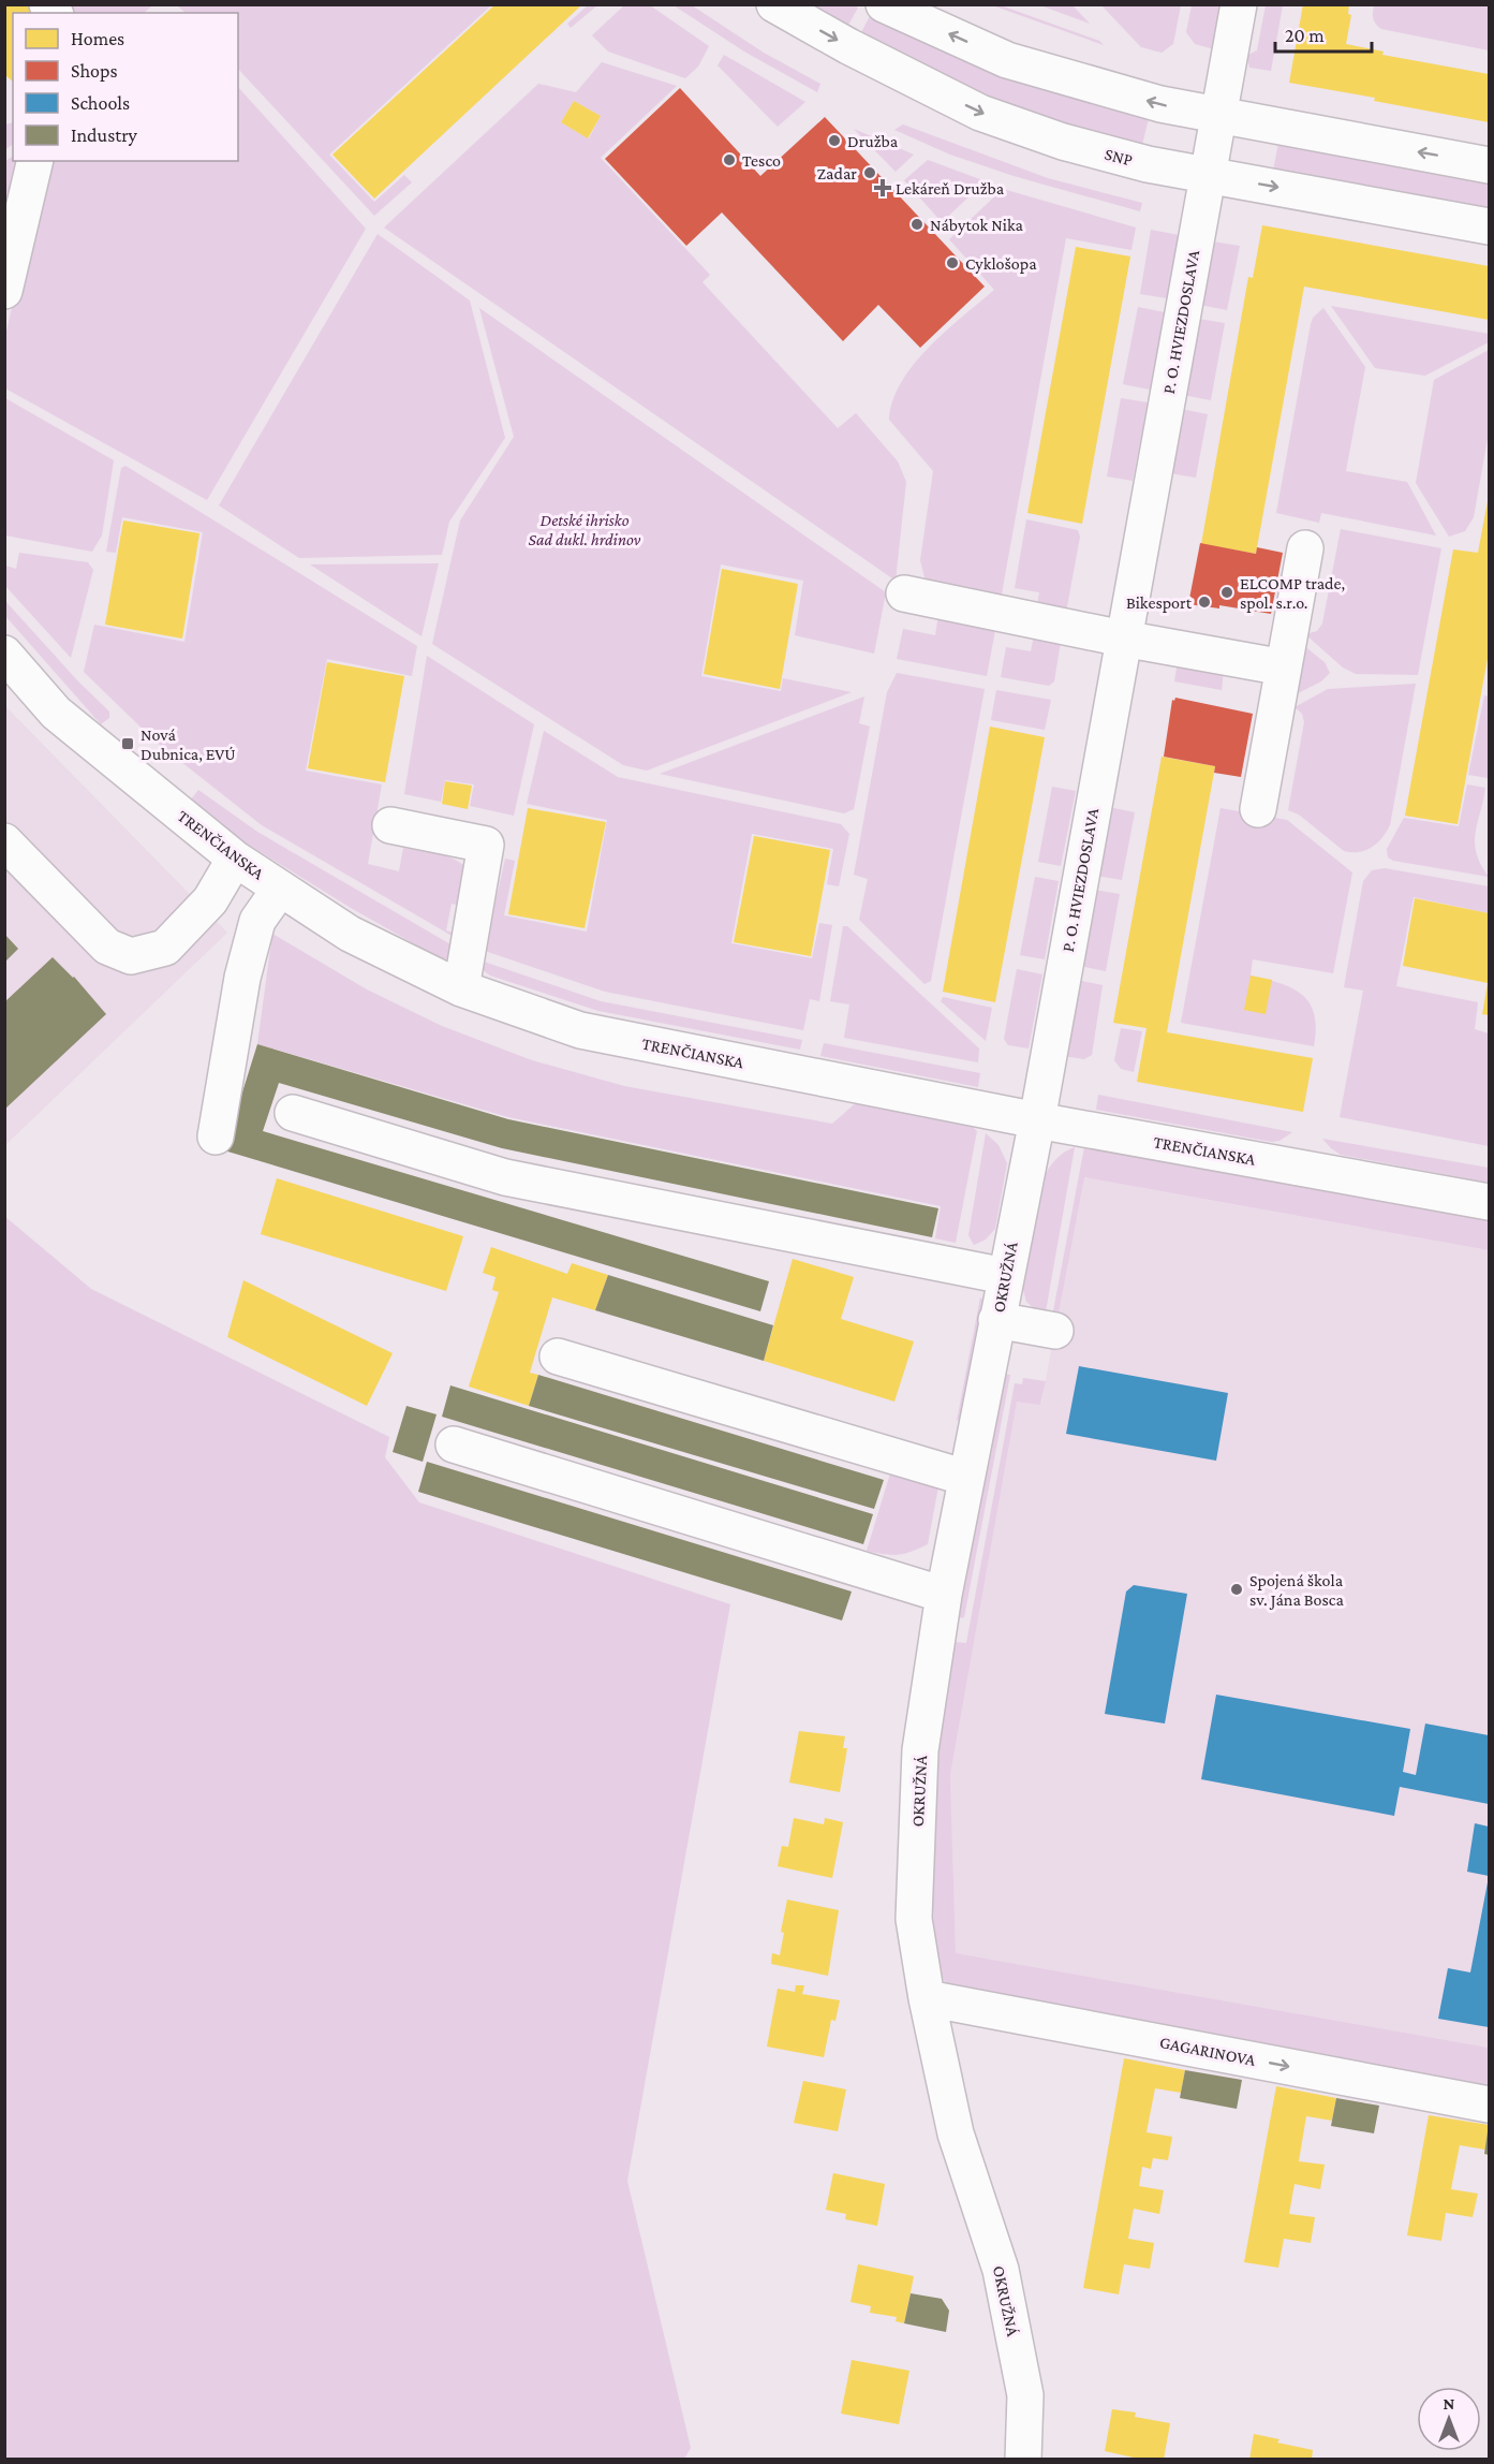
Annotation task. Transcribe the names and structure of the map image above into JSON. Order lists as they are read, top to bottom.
{
  "streets": {
    "street": [
      "SNP",
      "P. O. HVIEZDOSLAVA",
      "TRENČIANSKA",
      "OKRUŽNÁ",
      "GAGARINOVA"
    ]
  },
  "crossings": [
    ["SNP", "P. O. HVIEZDOSLAVA"],
    ["P. O. HVIEZDOSLAVA", "TRENČIANSKA"],
    ["P. O. HVIEZDOSLAVA", "OKRUŽNÁ"],
    ["TRENČIANSKA", "OKRUŽNÁ"],
    ["OKRUŽNÁ", "GAGARINOVA"]
  ],
  "one_way": ["GAGARINOVA"],
  "parks": ["Detské ihrisko Sad dukl. hrdinov"],
  "places": {
    "other": [
      "Družba",
      "Tesco",
      "Zadar",
      "Nábytok Nika",
      "Cyklošopa",
      "ELCOMP trade, spol. s.r.o.",
      "Bikesport",
      "Spojená škola sv. Jána Bosca"
    ],
    "health": ["Lekáreň Družba"],
    "transit": ["Nová Dubnica, EVÚ"]
  },
  "legend": [
    "Homes",
    "Shops",
    "Schools",
    "Industry"
  ],
  "scale_bar": "20 m",
  "north": "top"
}
